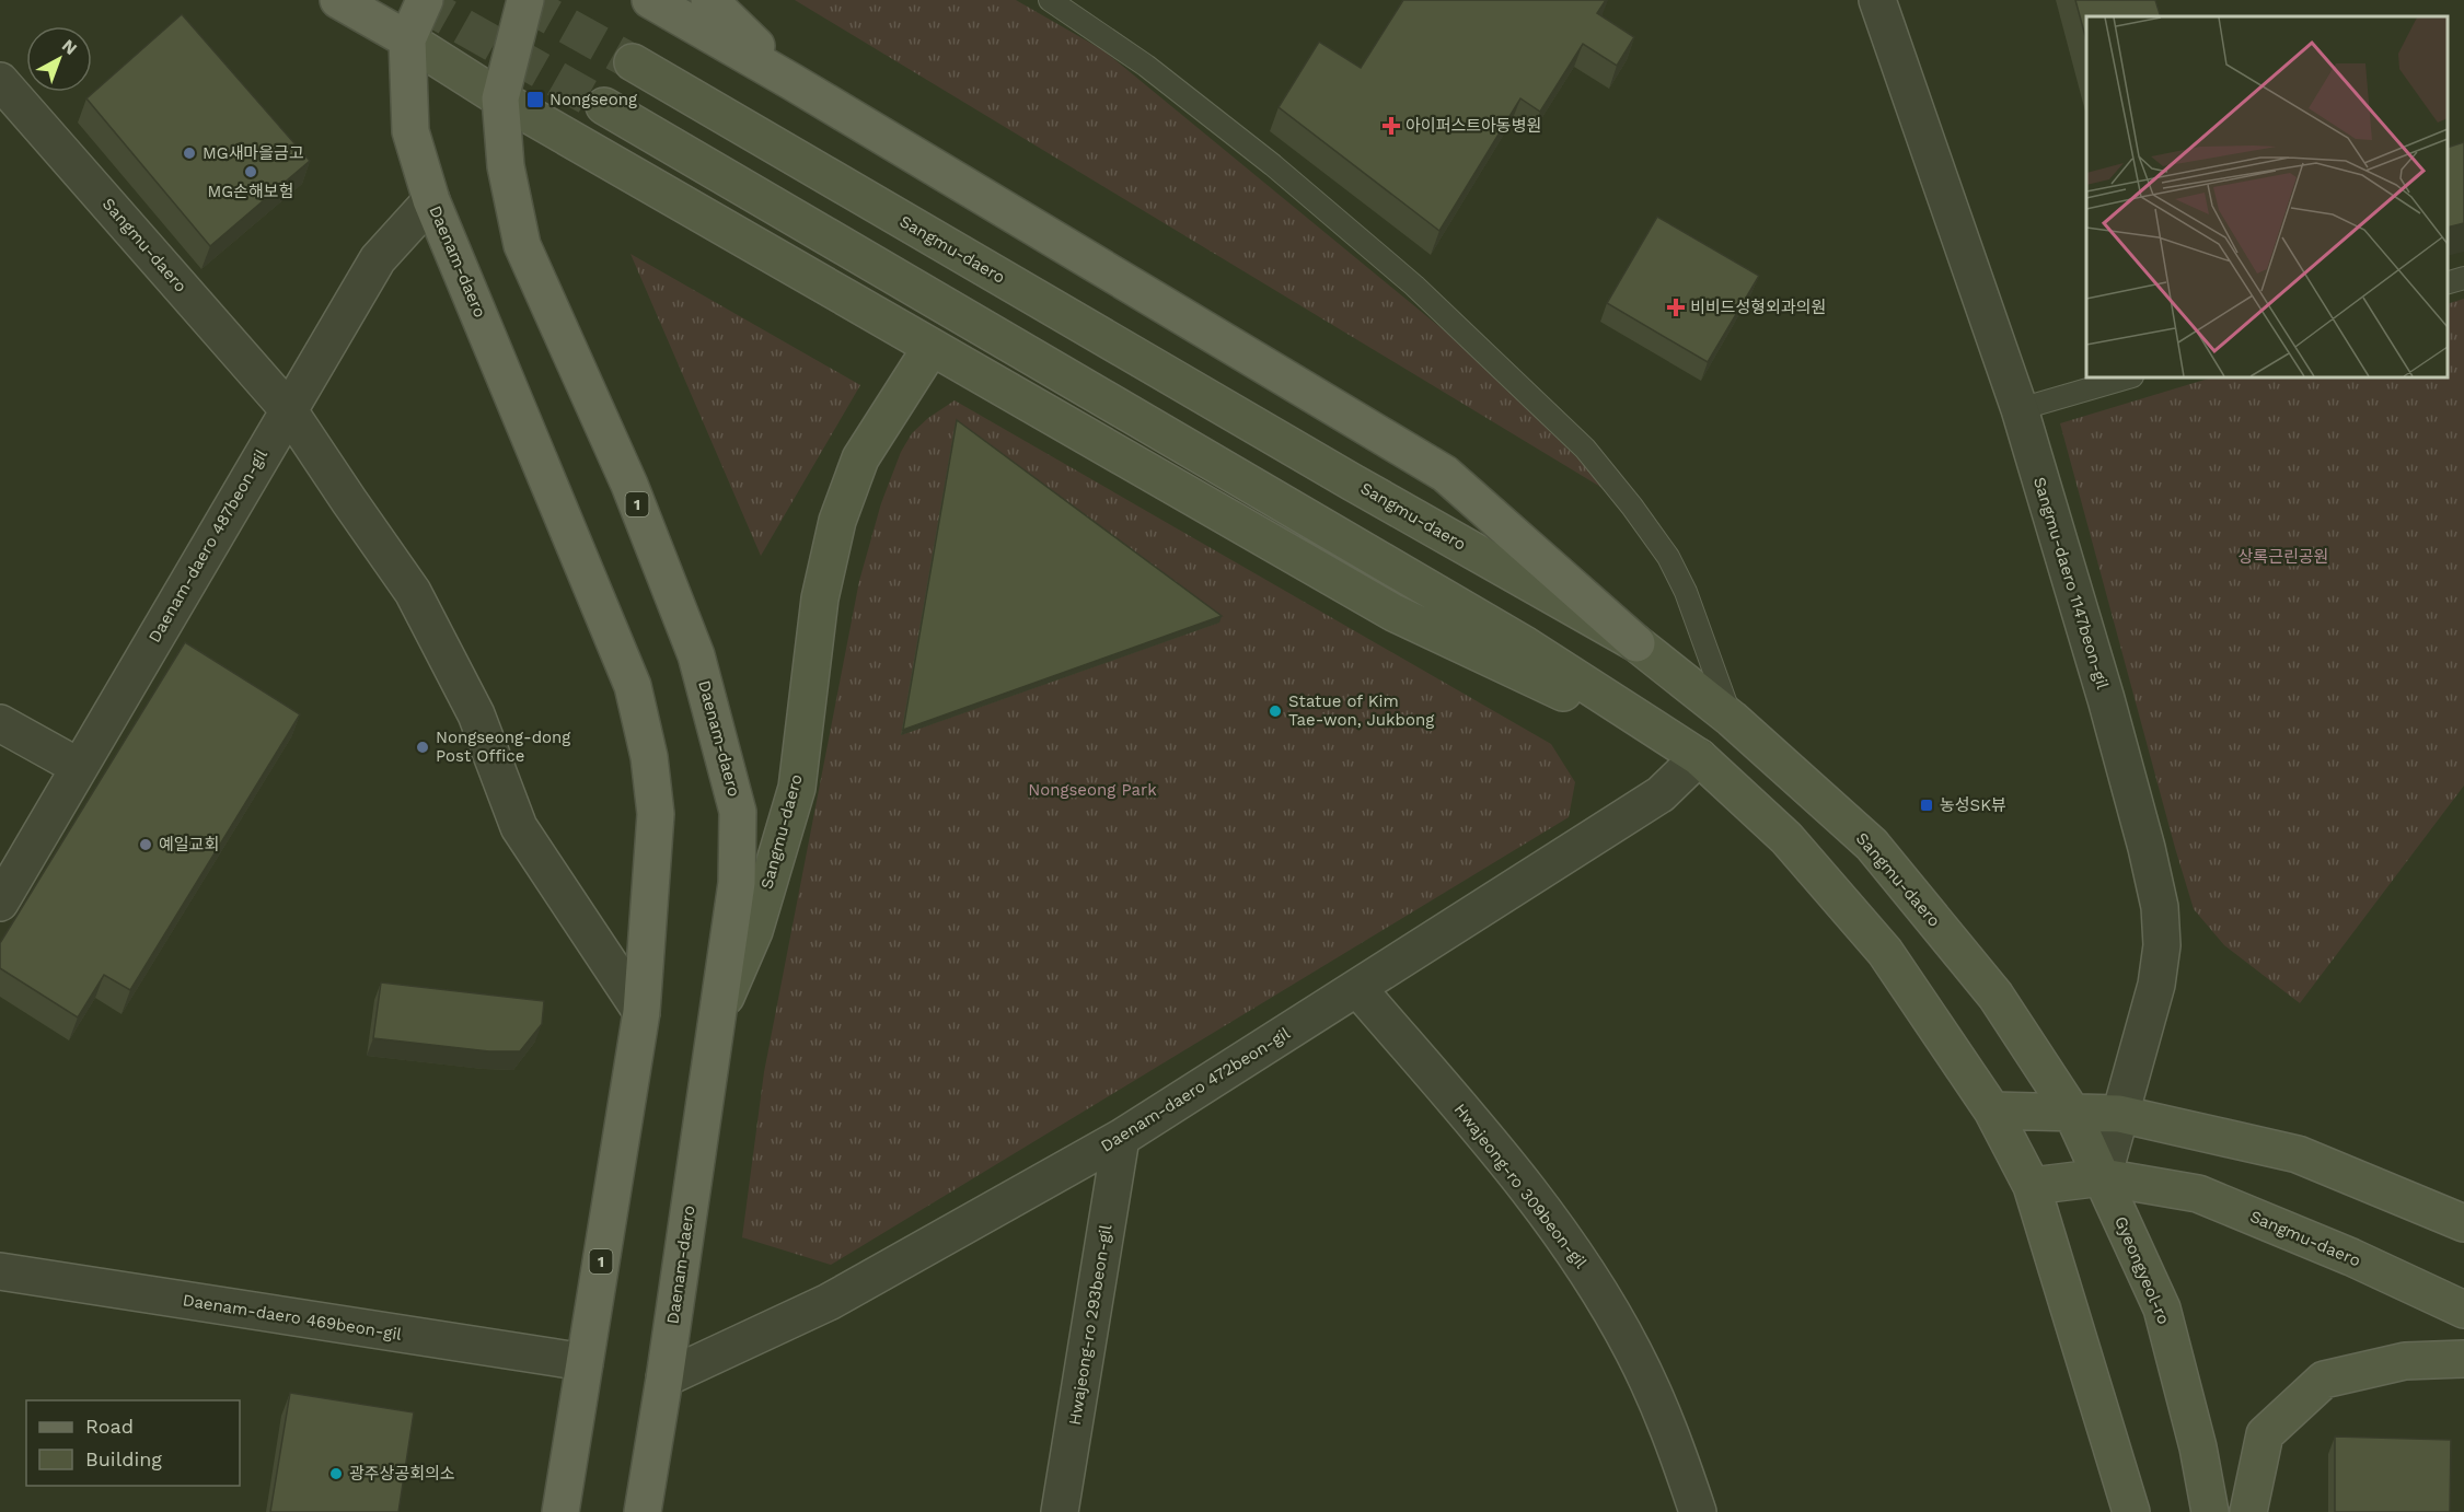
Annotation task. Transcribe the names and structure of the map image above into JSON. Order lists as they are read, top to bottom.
{
  "streets": {
    "main road": ["Daenam-daero", "1"],
    "street": [
      "Sangmu-daero",
      "Daenam-daero 487beon-gil",
      "Sangmu-daero 1147beon-gil",
      "Daenam-daero 472beon-gil",
      "Hwajeong-ro 309beon-gil",
      "Gyeongyeol-ro",
      "Daenam-daero 469beon-gil",
      "Hwajeong-ro 293beon-gil"
    ]
  },
  "crossings": [
    ["Sangmu-daero", "Daenam-daero"],
    ["Sangmu-daero", "Daenam-daero 487beon-gil"],
    ["Sangmu-daero", "Sangmu-daero 1147beon-gil"],
    ["Sangmu-daero", "Gyeongyeol-ro"],
    ["Daenam-daero", "1"],
    ["Daenam-daero", "Daenam-daero 487beon-gil"],
    ["Daenam-daero", "Daenam-daero 472beon-gil"],
    ["Daenam-daero", "Daenam-daero 469beon-gil"],
    ["Sangmu-daero 1147beon-gil", "Gyeongyeol-ro"],
    ["Daenam-daero 472beon-gil", "Hwajeong-ro 309beon-gil"],
    ["Daenam-daero 472beon-gil", "Hwajeong-ro 293beon-gil"]
  ],
  "parks": ["상록근린공원", "Nongseong Park"],
  "places": {
    "transit": ["Nongseong", "농성SK뷰"],
    "health": ["아이퍼스트아동병원", "비비드성형외과의원"],
    "other": [
      "MG새마을금고",
      "MG손해보험",
      "Statue of Kim Tae-won, Jukbong",
      "Nongseong-dong Post Office",
      "예일교회",
      "광주상공회의소"
    ]
  },
  "legend": ["Road", "Building"],
  "north": "top right"
}
